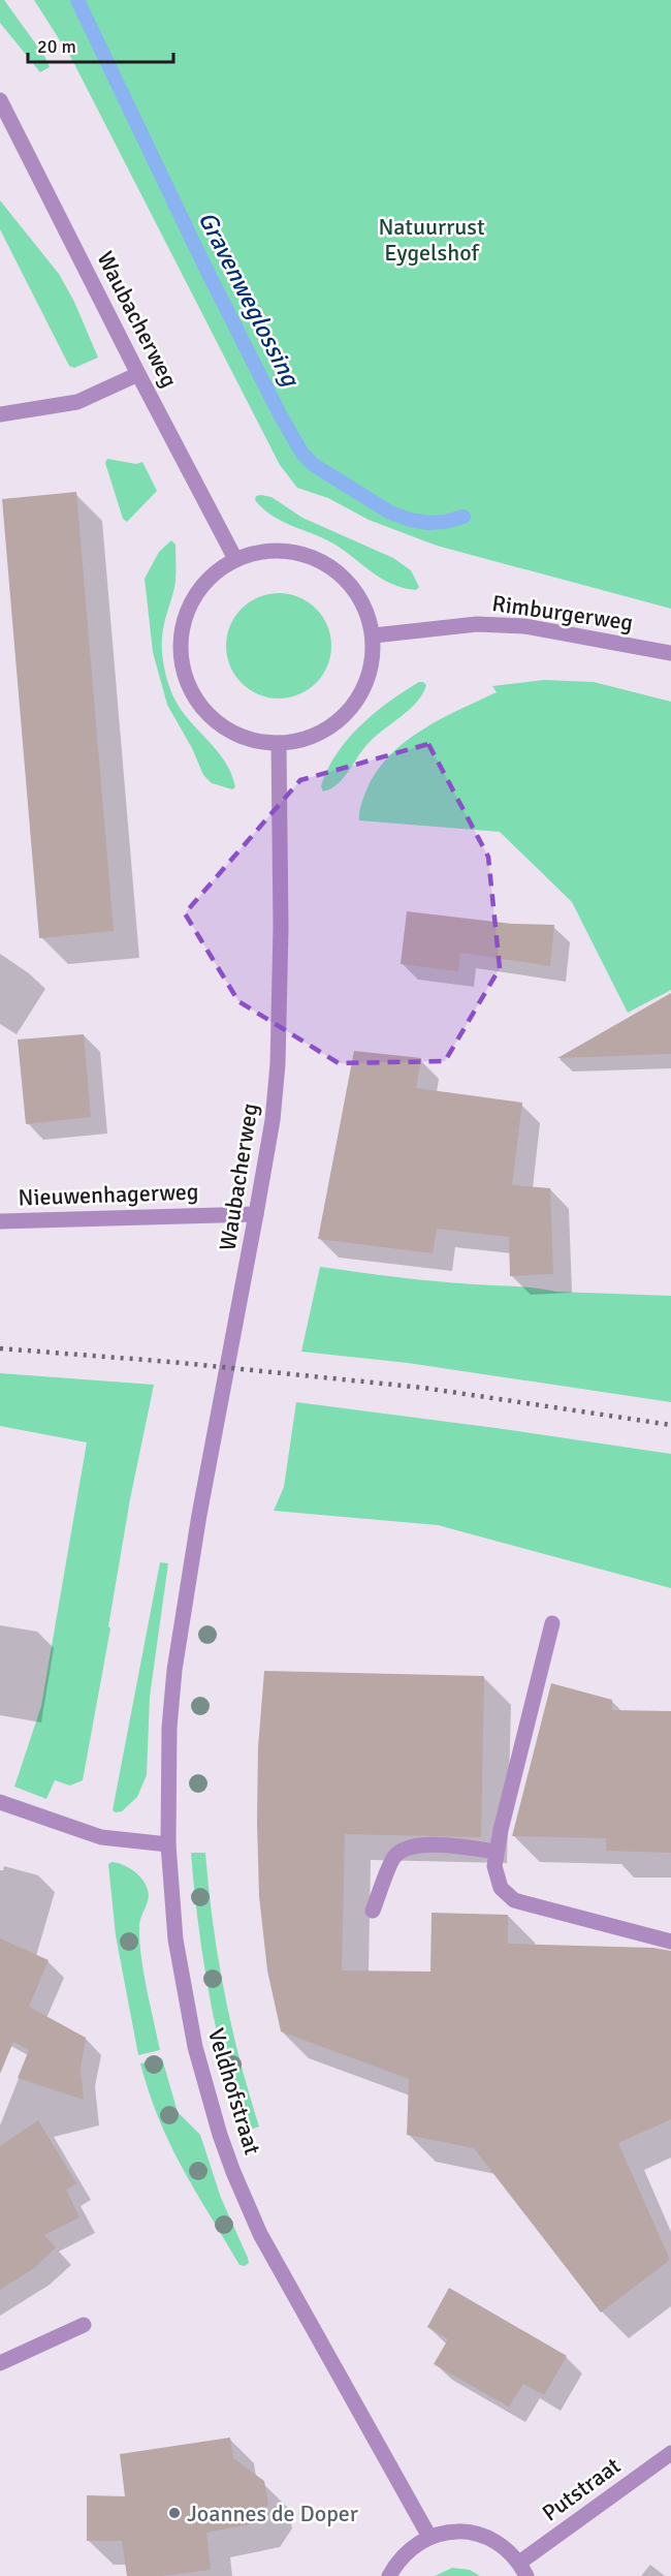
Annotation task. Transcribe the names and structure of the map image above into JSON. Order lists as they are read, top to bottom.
{
  "streets": {
    "street": [
      "Waubacherweg",
      "Rimburgerweg",
      "Nieuwenhagerweg",
      "Veldhofstraat",
      "Putstraat"
    ]
  },
  "crossings": [
    ["Waubacherweg", "Rimburgerweg"],
    ["Waubacherweg", "Nieuwenhagerweg"],
    ["Waubacherweg", "Veldhofstraat"]
  ],
  "water": ["Gravenweglossing"],
  "parks": ["Natuurrust Eygelshof"],
  "places": ["Joannes de Doper"],
  "scale_bar": "20 m"
}
